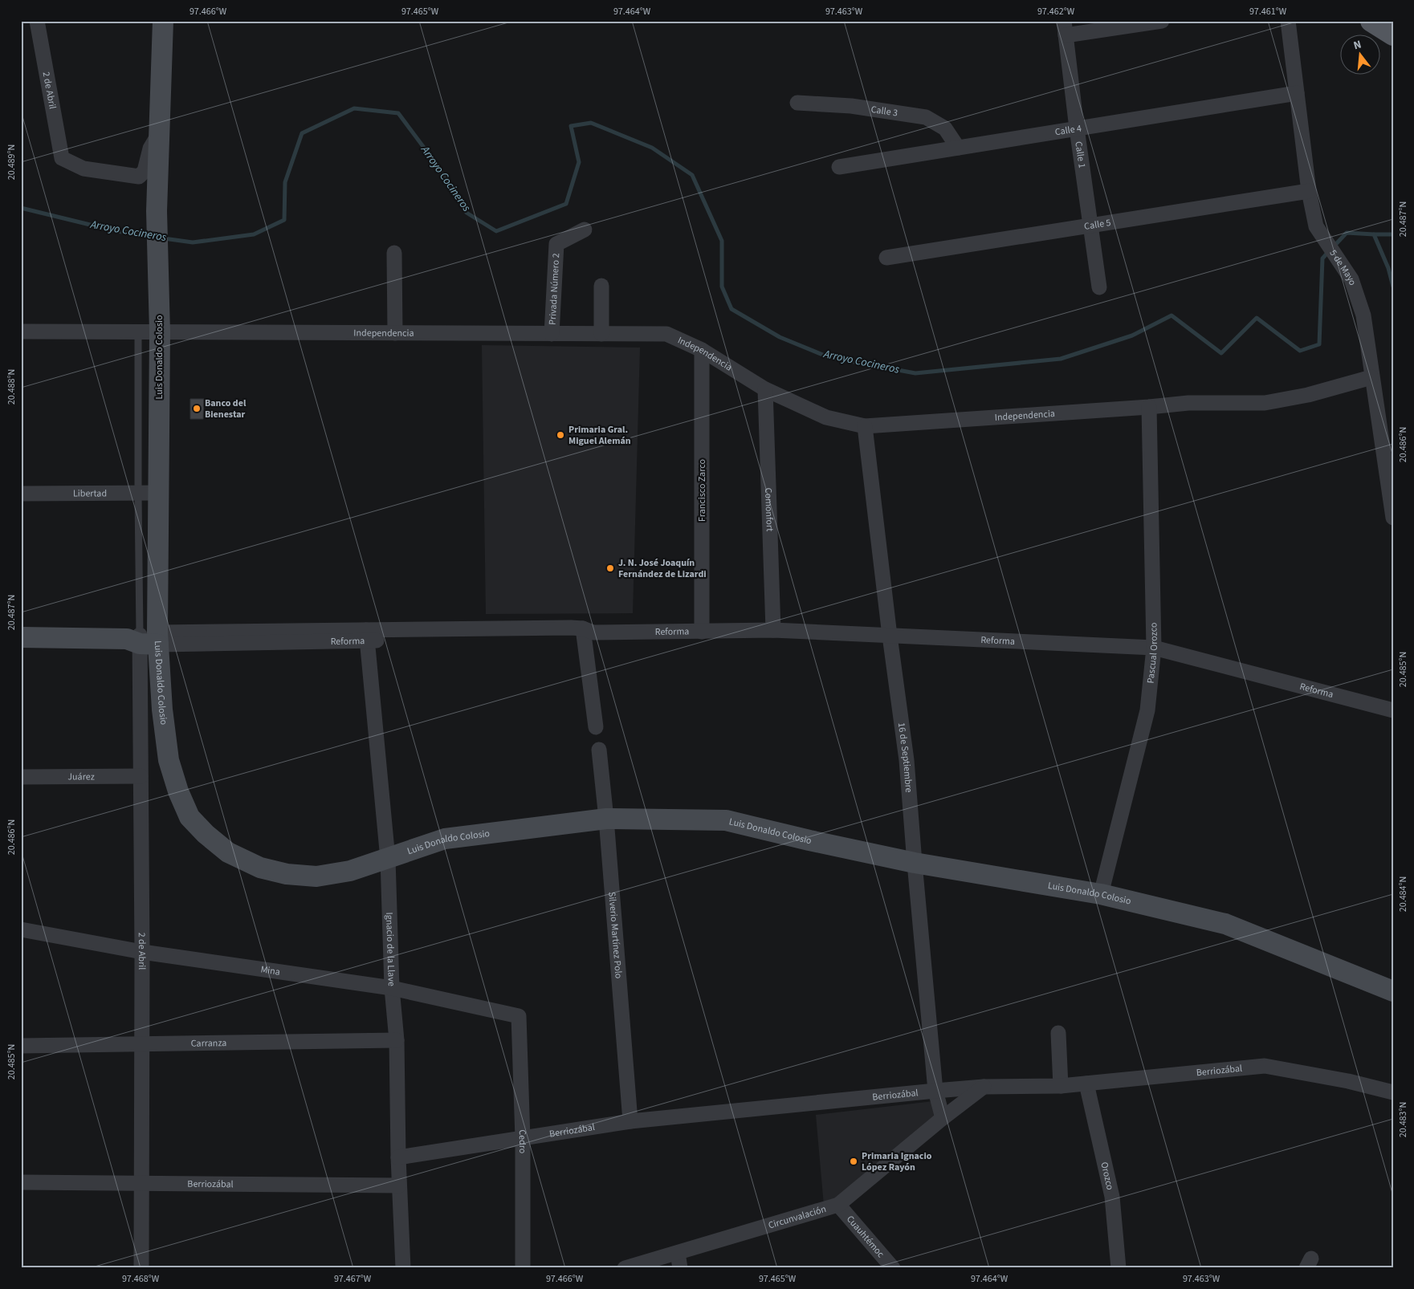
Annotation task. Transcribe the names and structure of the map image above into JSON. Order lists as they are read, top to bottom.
{
  "streets": {
    "main road": ["Luis Donaldo Colosio", "Reforma"],
    "street": [
      "2 de Abril",
      "Calle 3",
      "Calle 4",
      "Calle 1",
      "Calle 5",
      "5 de Mayo",
      "Privada Número 2",
      "Independencia",
      "Francisco Zarco",
      "Libertad",
      "Comonfort",
      "Pascual Orozco",
      "16 de Septiembre",
      "Juárez",
      "Silverio Martínez Polo",
      "Ignacio de la Llave",
      "Mina",
      "Carranza",
      "Berriozábal",
      "Cedro",
      "Orozco",
      "Circunvalación",
      "Cuauhtémoc"
    ]
  },
  "crossings": [
    ["2 de Abril", "Luis Donaldo Colosio"],
    ["2 de Abril", "Reforma"],
    ["2 de Abril", "Juárez"],
    ["2 de Abril", "Mina"],
    ["2 de Abril", "Carranza"],
    ["2 de Abril", "Berriozábal"],
    ["Calle 3", "Calle 4"],
    ["Calle 4", "Calle 1"],
    ["Calle 4", "5 de Mayo"],
    ["Calle 1", "Calle 5"],
    ["Calle 5", "5 de Mayo"],
    ["5 de Mayo", "Independencia"],
    ["Privada Número 2", "Independencia"],
    ["Independencia", "Luis Donaldo Colosio"],
    ["Independencia", "Francisco Zarco"],
    ["Independencia", "Comonfort"],
    ["Independencia", "Pascual Orozco"],
    ["Independencia", "16 de Septiembre"],
    ["Luis Donaldo Colosio", "Libertad"],
    ["Luis Donaldo Colosio", "Reforma"],
    ["Luis Donaldo Colosio", "Pascual Orozco"],
    ["Luis Donaldo Colosio", "16 de Septiembre"],
    ["Luis Donaldo Colosio", "Silverio Martínez Polo"],
    ["Luis Donaldo Colosio", "Ignacio de la Llave"],
    ["Francisco Zarco", "Reforma"],
    ["Comonfort", "Reforma"],
    ["Reforma", "Pascual Orozco"],
    ["Reforma", "16 de Septiembre"],
    ["Reforma", "Ignacio de la Llave"],
    ["16 de Septiembre", "Berriozábal"],
    ["Silverio Martínez Polo", "Berriozábal"],
    ["Ignacio de la Llave", "Mina"],
    ["Ignacio de la Llave", "Carranza"],
    ["Ignacio de la Llave", "Berriozábal"],
    ["Mina", "Cedro"],
    ["Berriozábal", "Cedro"],
    ["Berriozábal", "Orozco"],
    ["Berriozábal", "Circunvalación"],
    ["Circunvalación", "Cuauhtémoc"]
  ],
  "water": ["Arroyo Cocineros"],
  "places": [
    "Banco del Bienestar",
    "Primaria Gral. Miguel Alemán",
    "J. N. José Joaquín Fernández de Lizardi",
    "Primaria Ignacio López Rayón"
  ],
  "north": "top",
  "coordinates": [
    "97.466°W",
    "97.465°W",
    "97.464°W",
    "97.463°W",
    "97.462°W",
    "97.461°W",
    "20.489°N",
    "20.487°N",
    "20.488°N",
    "20.486°N",
    "20.485°N",
    "20.484°N",
    "20.483°N",
    "97.468°W",
    "97.467°W"
  ]
}
